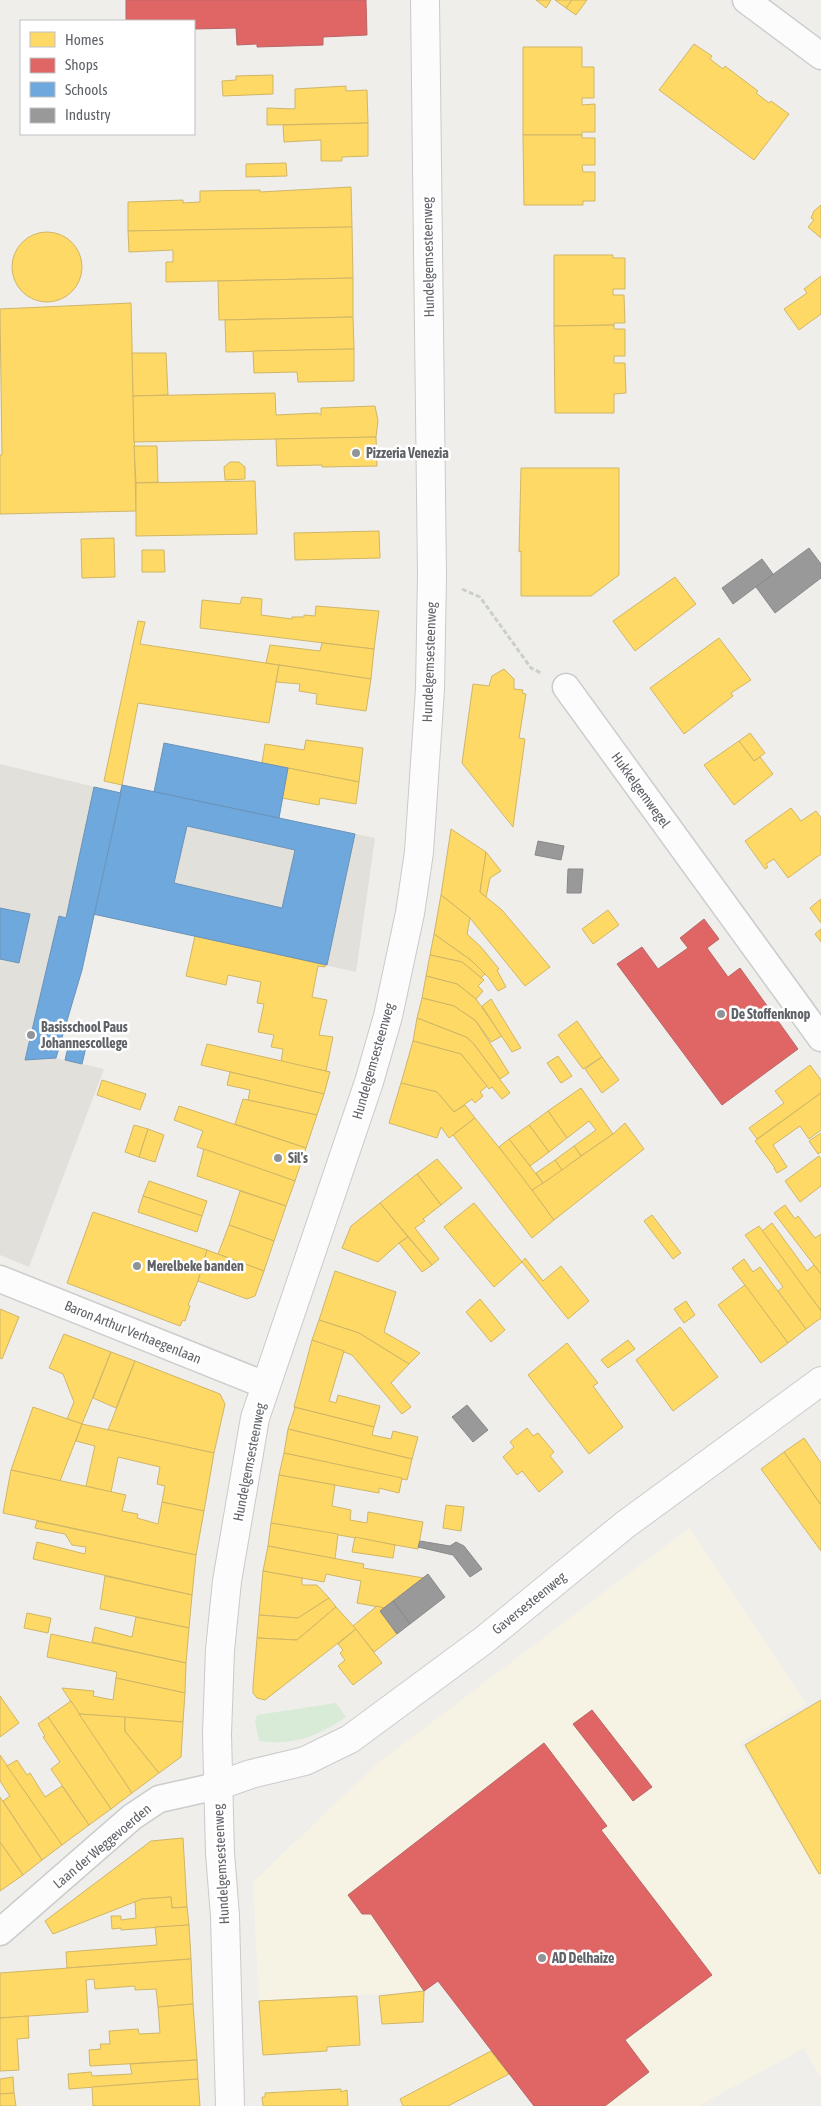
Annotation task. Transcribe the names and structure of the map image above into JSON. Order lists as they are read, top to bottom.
{
  "streets": {
    "main road": ["Hundelgemsesteenweg", "Gaversesteenweg"],
    "street": ["Hukkelgemwegel", "Baron Arthur Verhaegenlaan", "Laan der Weggevoerden"]
  },
  "crossings": [
    ["Hundelgemsesteenweg", "Baron Arthur Verhaegenlaan"],
    ["Hundelgemsesteenweg", "Gaversesteenweg"],
    ["Hundelgemsesteenweg", "Laan der Weggevoerden"],
    ["Gaversesteenweg", "Laan der Weggevoerden"]
  ],
  "places": [
    "Pizzeria Venezia",
    "De Stoffenknop",
    "Basisschool Paus Johannescollege",
    "Sil's",
    "Merelbeke banden",
    "AD Delhaize"
  ],
  "legend": [
    "Homes",
    "Shops",
    "Schools",
    "Industry"
  ]
}
